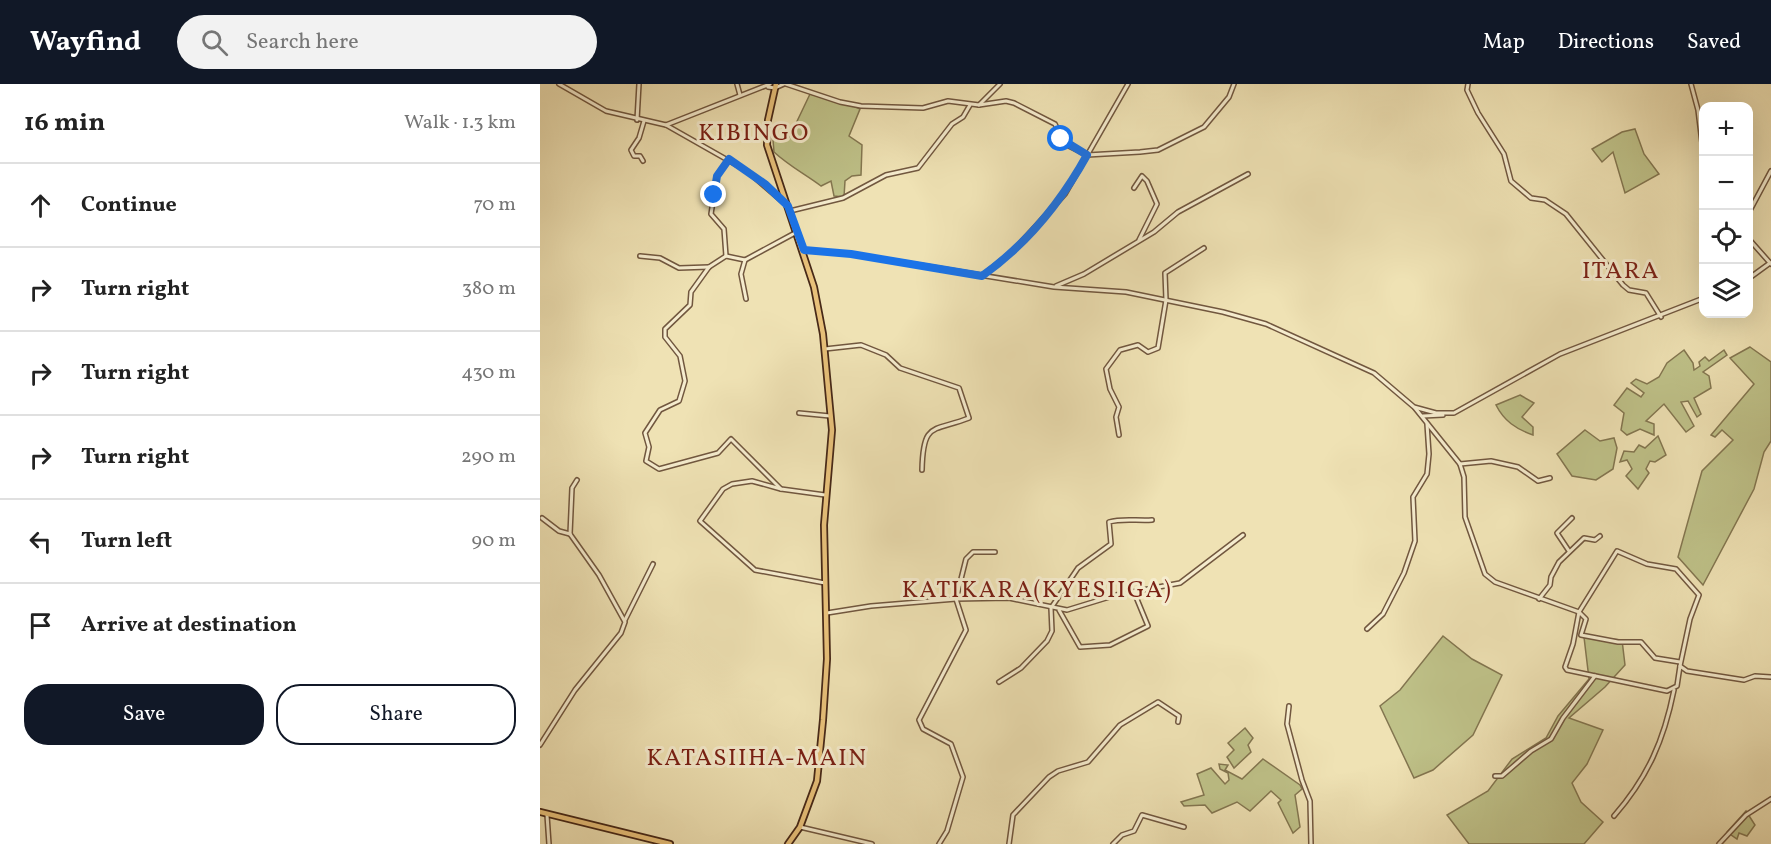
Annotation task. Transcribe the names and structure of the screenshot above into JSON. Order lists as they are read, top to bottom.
{
  "districts": [
    "KIBINGO",
    "ITARA",
    "KATIKARA(KYESIIGA)",
    "KATASIIHA-MAIN"
  ],
  "page": {
    "header": "Wayfind",
    "search": "Search here",
    "nav": ["Map", "Directions", "Saved"],
    "heading": ["16 min", "Walk · 1.3 km"],
    "map_buttons": ["+", "−"],
    "list": [
      ["Continue", "70 m"],
      ["Turn right", "380 m"],
      ["Turn right", "430 m"],
      ["Turn right", "290 m"],
      ["Turn left", "90 m"],
      "Arrive at destination"
    ],
    "buttons": ["Save", "Share"]
  }
}
